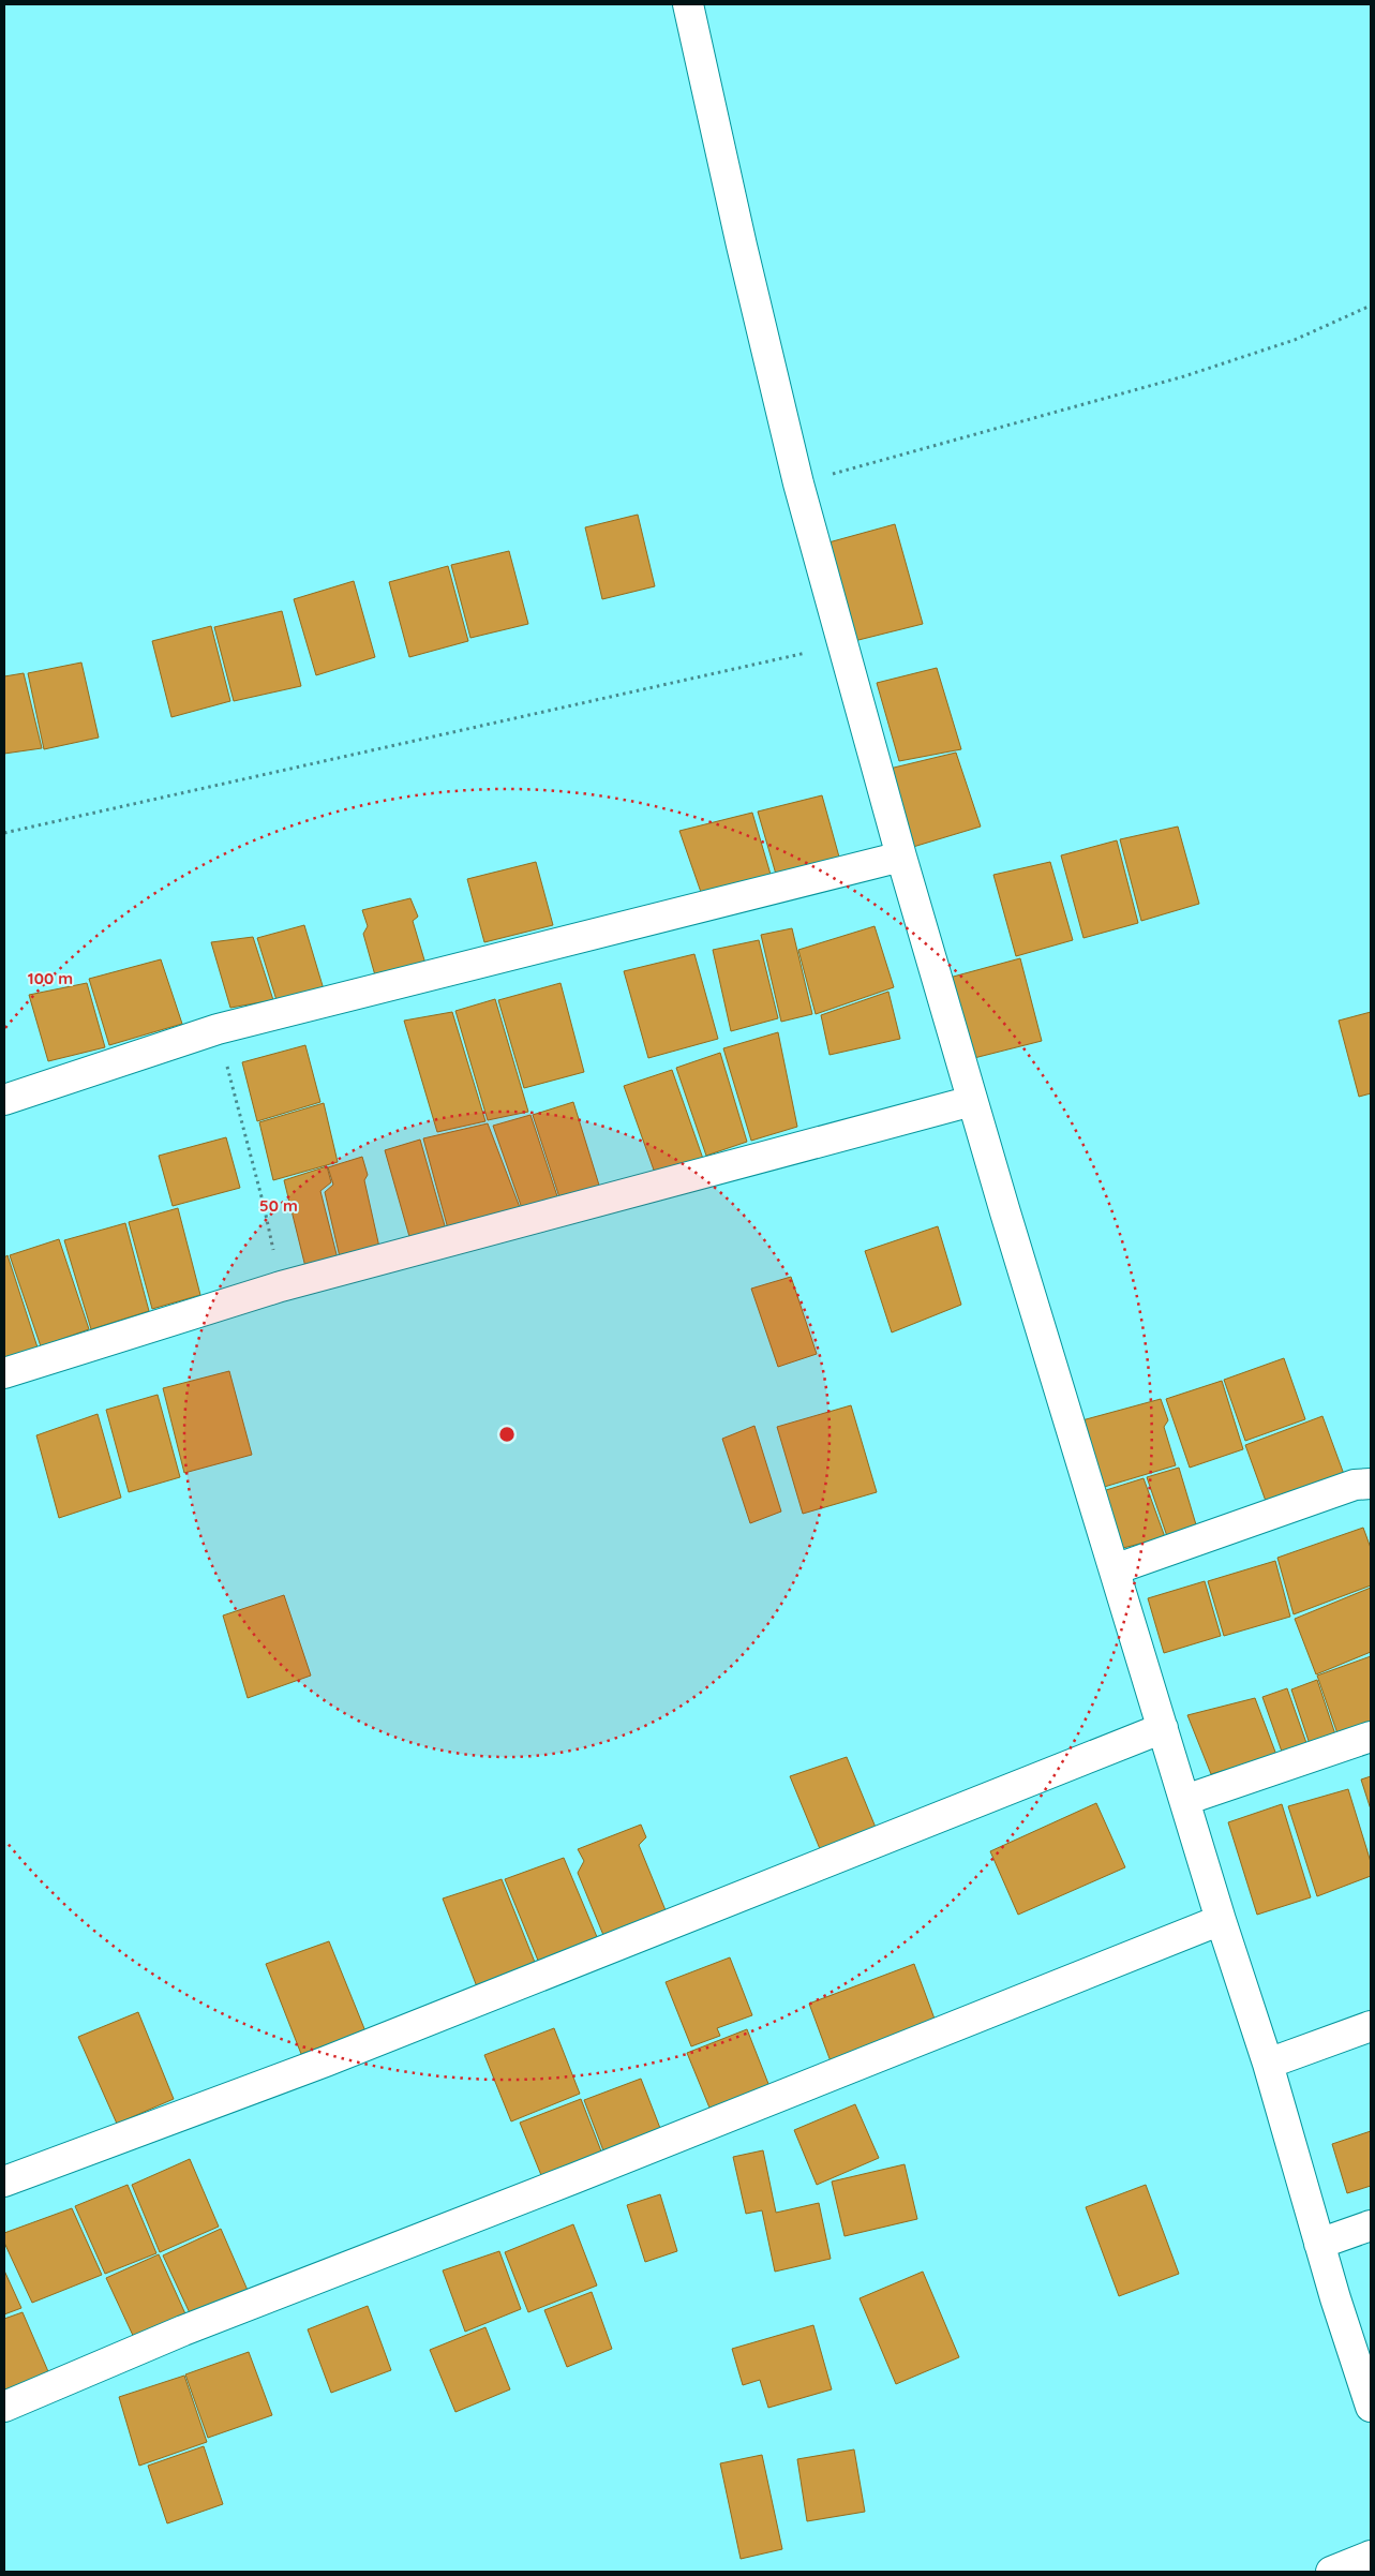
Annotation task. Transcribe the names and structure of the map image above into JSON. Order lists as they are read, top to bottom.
{
  "rings": ["100 m", "50 m"]
}
